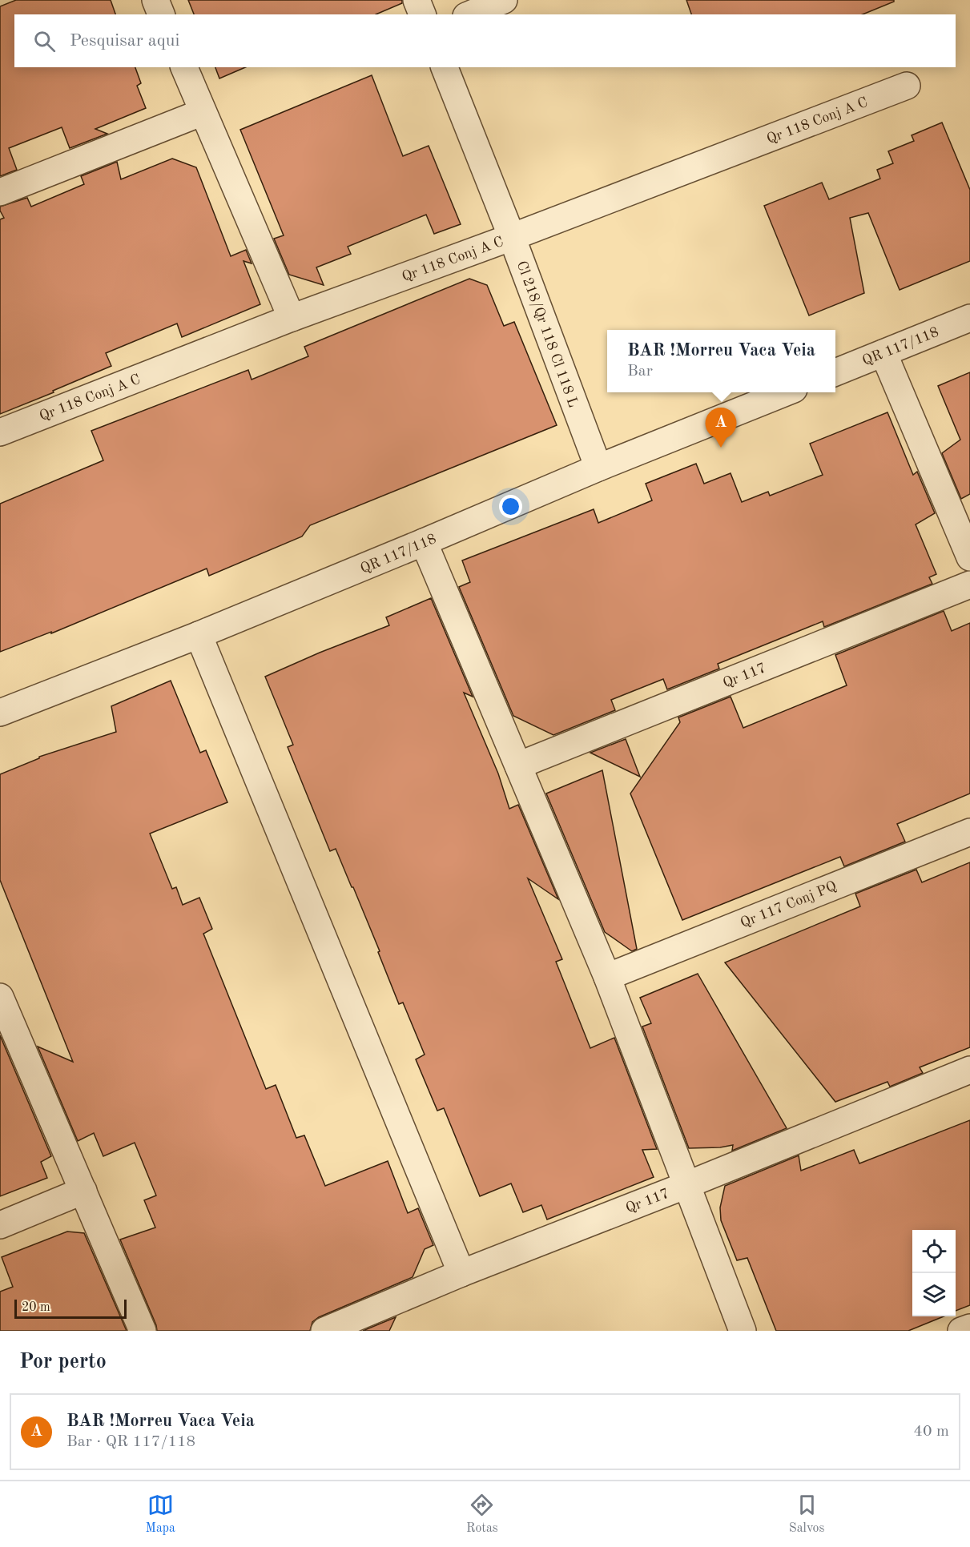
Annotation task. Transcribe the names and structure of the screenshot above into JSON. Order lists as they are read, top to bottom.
{
  "streets": {
    "street": [
      "Qr 118 Conj A C",
      "Cl 218/Qr 118 Cl 118 L",
      "QR 117/118",
      "Qr 117",
      "Qr 117 Conj PQ"
    ]
  },
  "crossings": [
    ["Qr 118 Conj A C", "Cl 218/Qr 118 Cl 118 L"],
    ["Cl 218/Qr 118 Cl 118 L", "QR 117/118"]
  ],
  "scale_bar": "20 m",
  "page": {
    "search": "Pesquisar aqui",
    "popup": ["BAR !Morreu Vaca Veia", "Bar"],
    "pins": "A",
    "scale": "20 m",
    "heading": "Por perto",
    "list": [
      {
        "mark": "A",
        "name": "BAR !Morreu Vaca Veia",
        "note": "Bar · QR 117/118",
        "value": "40 m"
      }
    ],
    "nav": ["Mapa", "Rotas", "Salvos"]
  }
}
